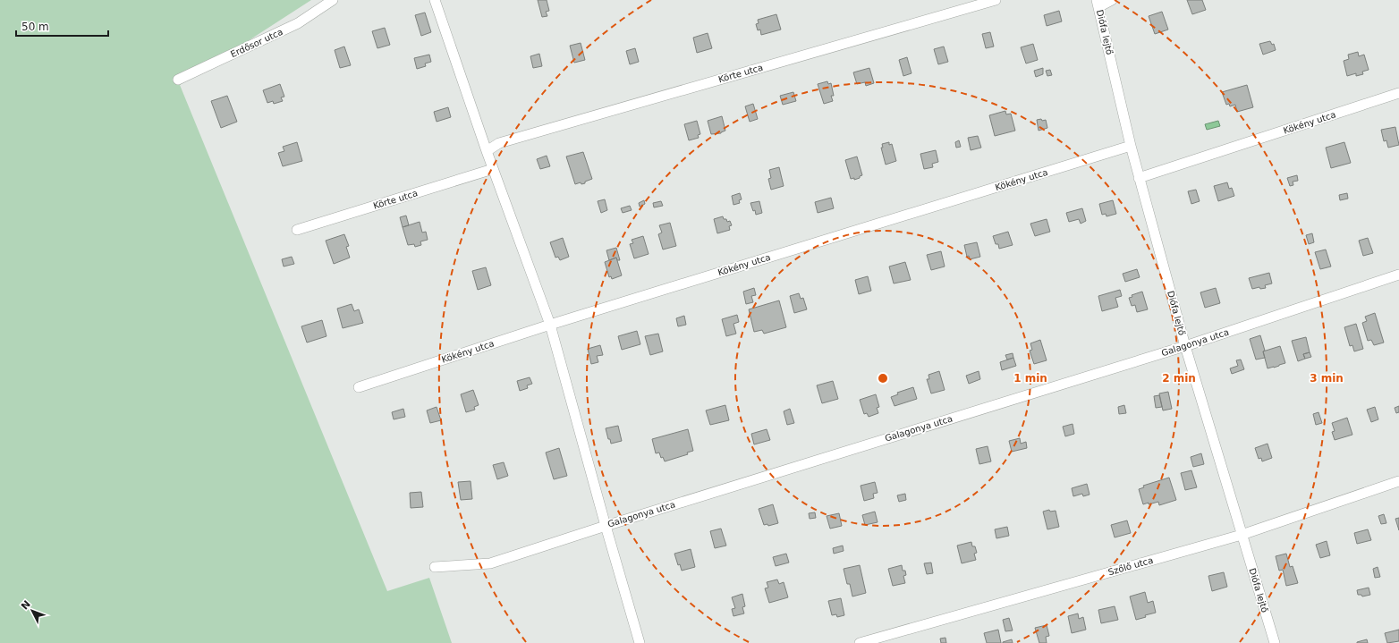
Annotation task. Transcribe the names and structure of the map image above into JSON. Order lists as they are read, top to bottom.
{
  "streets": {
    "street": [
      "Diófa lejtő",
      "Erdősor utca",
      "Körte utca",
      "Kökény utca",
      "Galagonya utca",
      "Szőlő utca"
    ]
  },
  "crossings": [
    ["Diófa lejtő", "Kökény utca"],
    ["Diófa lejtő", "Galagonya utca"],
    ["Diófa lejtő", "Szőlő utca"]
  ],
  "scale_bar": "50 m",
  "north": "top left",
  "rings": ["1 min", "2 min", "3 min"]
}
